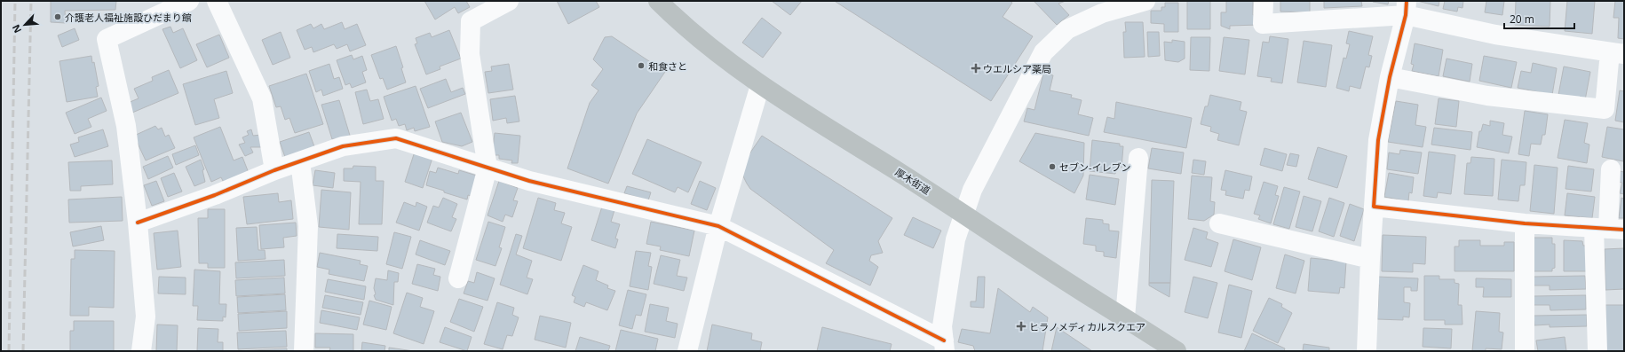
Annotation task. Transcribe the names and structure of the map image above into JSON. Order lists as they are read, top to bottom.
{
  "streets": {
    "main road": ["厚木街道"]
  },
  "places": {
    "other": ["介護老人福祉施設ひだまり館", "和食さと", "セブン-イレブン"],
    "health": ["ウエルシア薬局", "ヒラノメディカルスクエア"]
  },
  "scale_bar": "20 m",
  "north": "bottom left"
}
